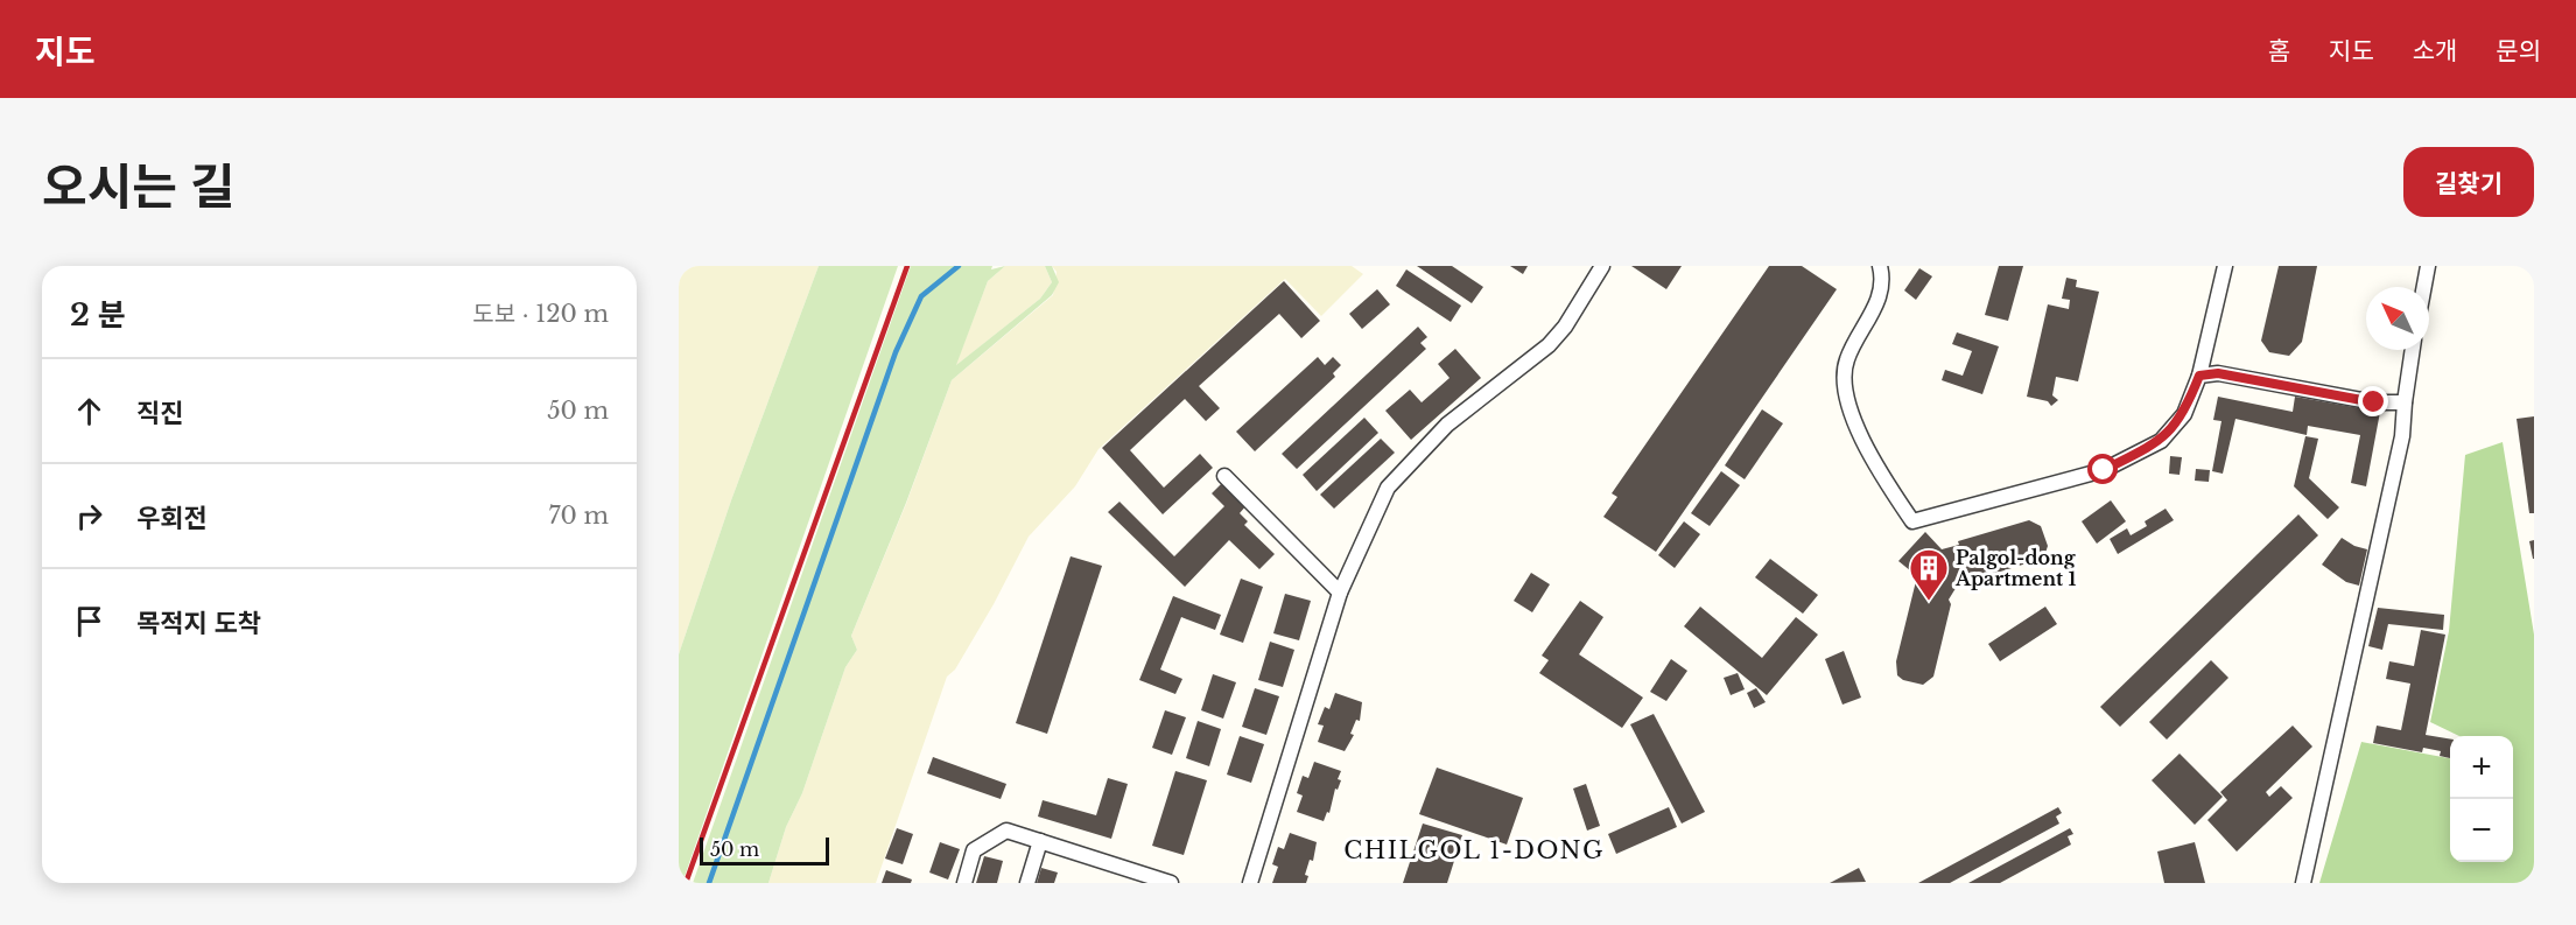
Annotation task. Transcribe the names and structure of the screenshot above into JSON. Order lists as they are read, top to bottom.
{
  "districts": ["CHILGOL 1-DONG"],
  "places": {
    "building": ["Palgol-dong Apartment 1"]
  },
  "scale_bar": "50 m",
  "north": "top left",
  "page": {
    "header": "지도",
    "nav": [
      "홈",
      "지도",
      "소개",
      "문의"
    ],
    "title": "오시는 길",
    "buttons": "길찾기",
    "heading": ["2 분", "도보 · 120 m"],
    "list": [
      ["직진", "50 m"],
      ["우회전", "70 m"],
      "목적지 도착"
    ],
    "map_buttons": ["+", "−"],
    "scale": "50 m"
  }
}
